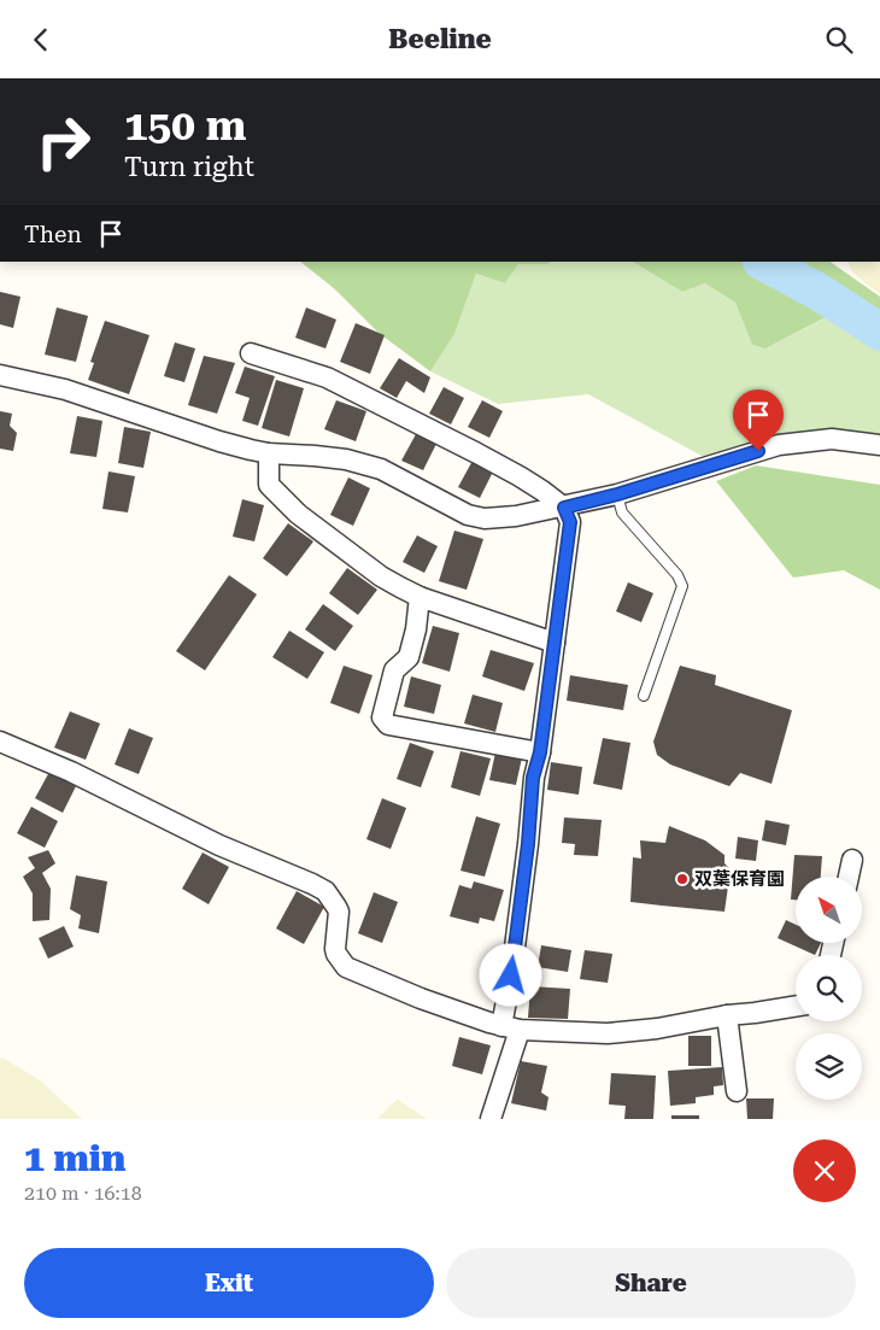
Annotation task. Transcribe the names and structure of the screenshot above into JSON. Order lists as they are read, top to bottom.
{
  "places": ["双葉保育園"],
  "north": "top left",
  "page": {
    "header": "Beeline",
    "turn": ["150 m", "Turn right"],
    "then": "Then",
    "heading": ["1 min", "210 m · 16:18"],
    "buttons": ["Exit", "Share"]
  }
}
